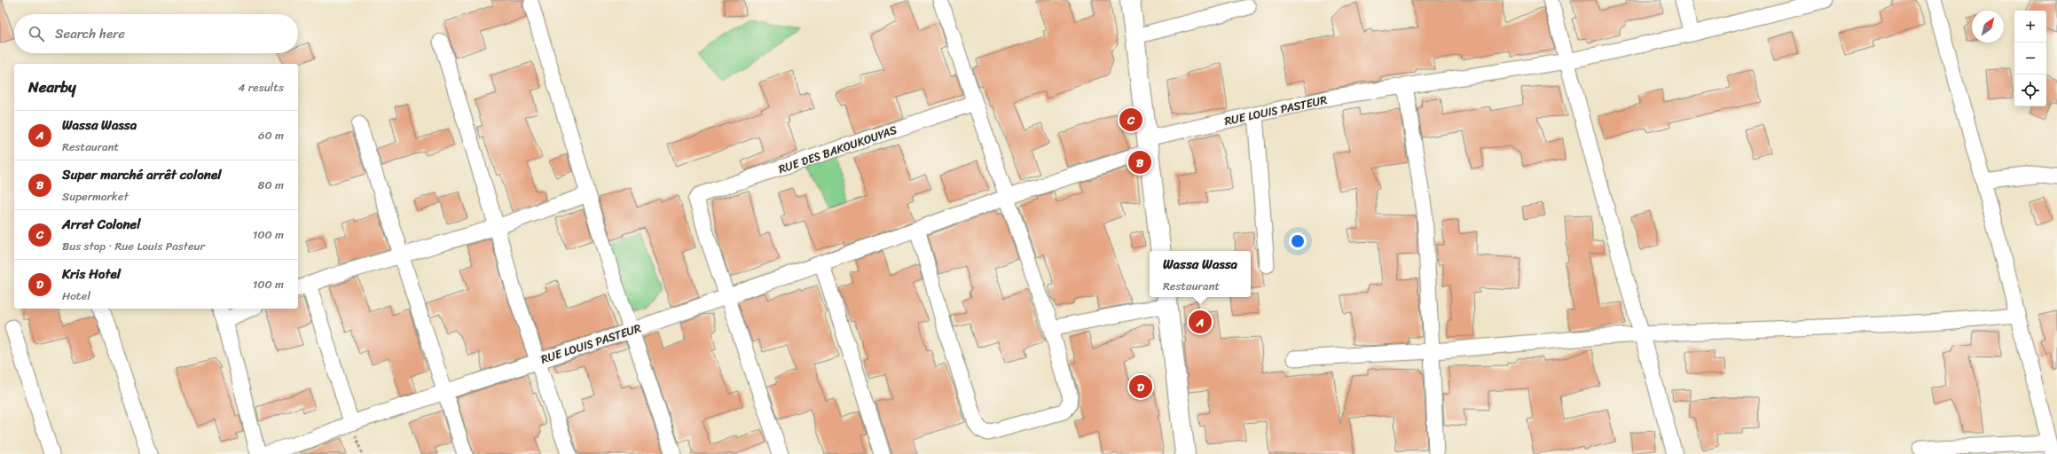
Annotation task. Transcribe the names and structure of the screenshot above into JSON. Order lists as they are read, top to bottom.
{
  "streets": {
    "street": ["RUE LOUIS PASTEUR", "RUE DES BAKOUKOUYAS"]
  },
  "crossings": [
    ["RUE LOUIS PASTEUR", "RUE DES BAKOUKOUYAS"]
  ],
  "north": "top right",
  "page": {
    "map_buttons": ["+", "−"],
    "search": "Search here",
    "heading": ["Nearby", "4 results"],
    "pins": [
      "C",
      "B",
      "A",
      "D"
    ],
    "list": [
      {
        "mark": "A",
        "name": "Wassa Wassa",
        "note": "Restaurant",
        "value": "60 m"
      },
      {
        "mark": "B",
        "name": "Super marché arrêt colonel",
        "note": "Supermarket",
        "value": "80 m"
      },
      {
        "mark": "C",
        "name": "Arret Colonel",
        "note": "Bus stop · Rue Louis Pasteur",
        "value": "100 m"
      },
      {
        "mark": "D",
        "name": "Kris Hotel",
        "note": "Hotel",
        "value": "100 m"
      }
    ],
    "popup": ["Wassa Wassa", "Restaurant"]
  }
}
